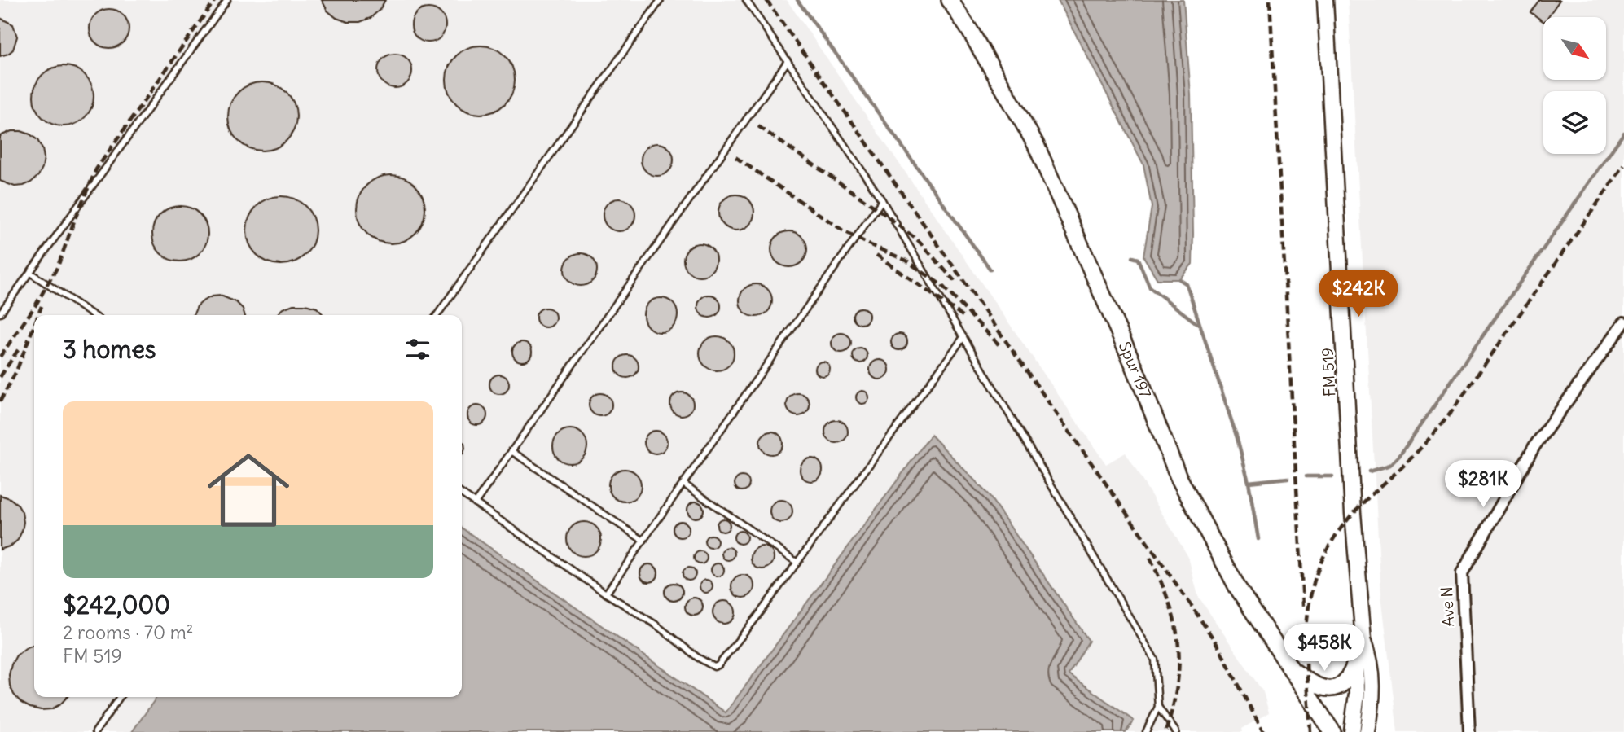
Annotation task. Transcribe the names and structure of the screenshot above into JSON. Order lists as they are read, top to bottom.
{
  "streets": {
    "main road": ["Spur 197", "FM 519"],
    "street": ["Ave N"]
  },
  "north": "bottom right",
  "page": {
    "price": ["$242K", "$281K", "$458K"],
    "heading": "3 homes",
    "list": [
      {
        "name": "$242,000",
        "note": "2 rooms · 70 m² · FM 519"
      }
    ]
  }
}
